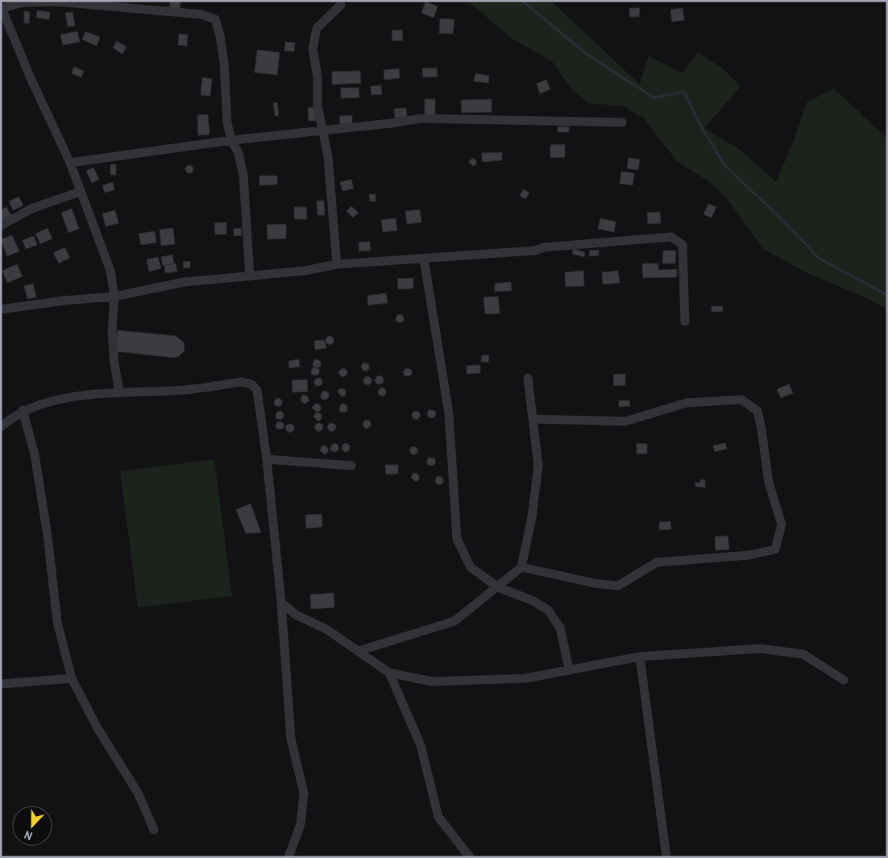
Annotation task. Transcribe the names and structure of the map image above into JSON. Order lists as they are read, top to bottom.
{
  "north": "bottom"
}
